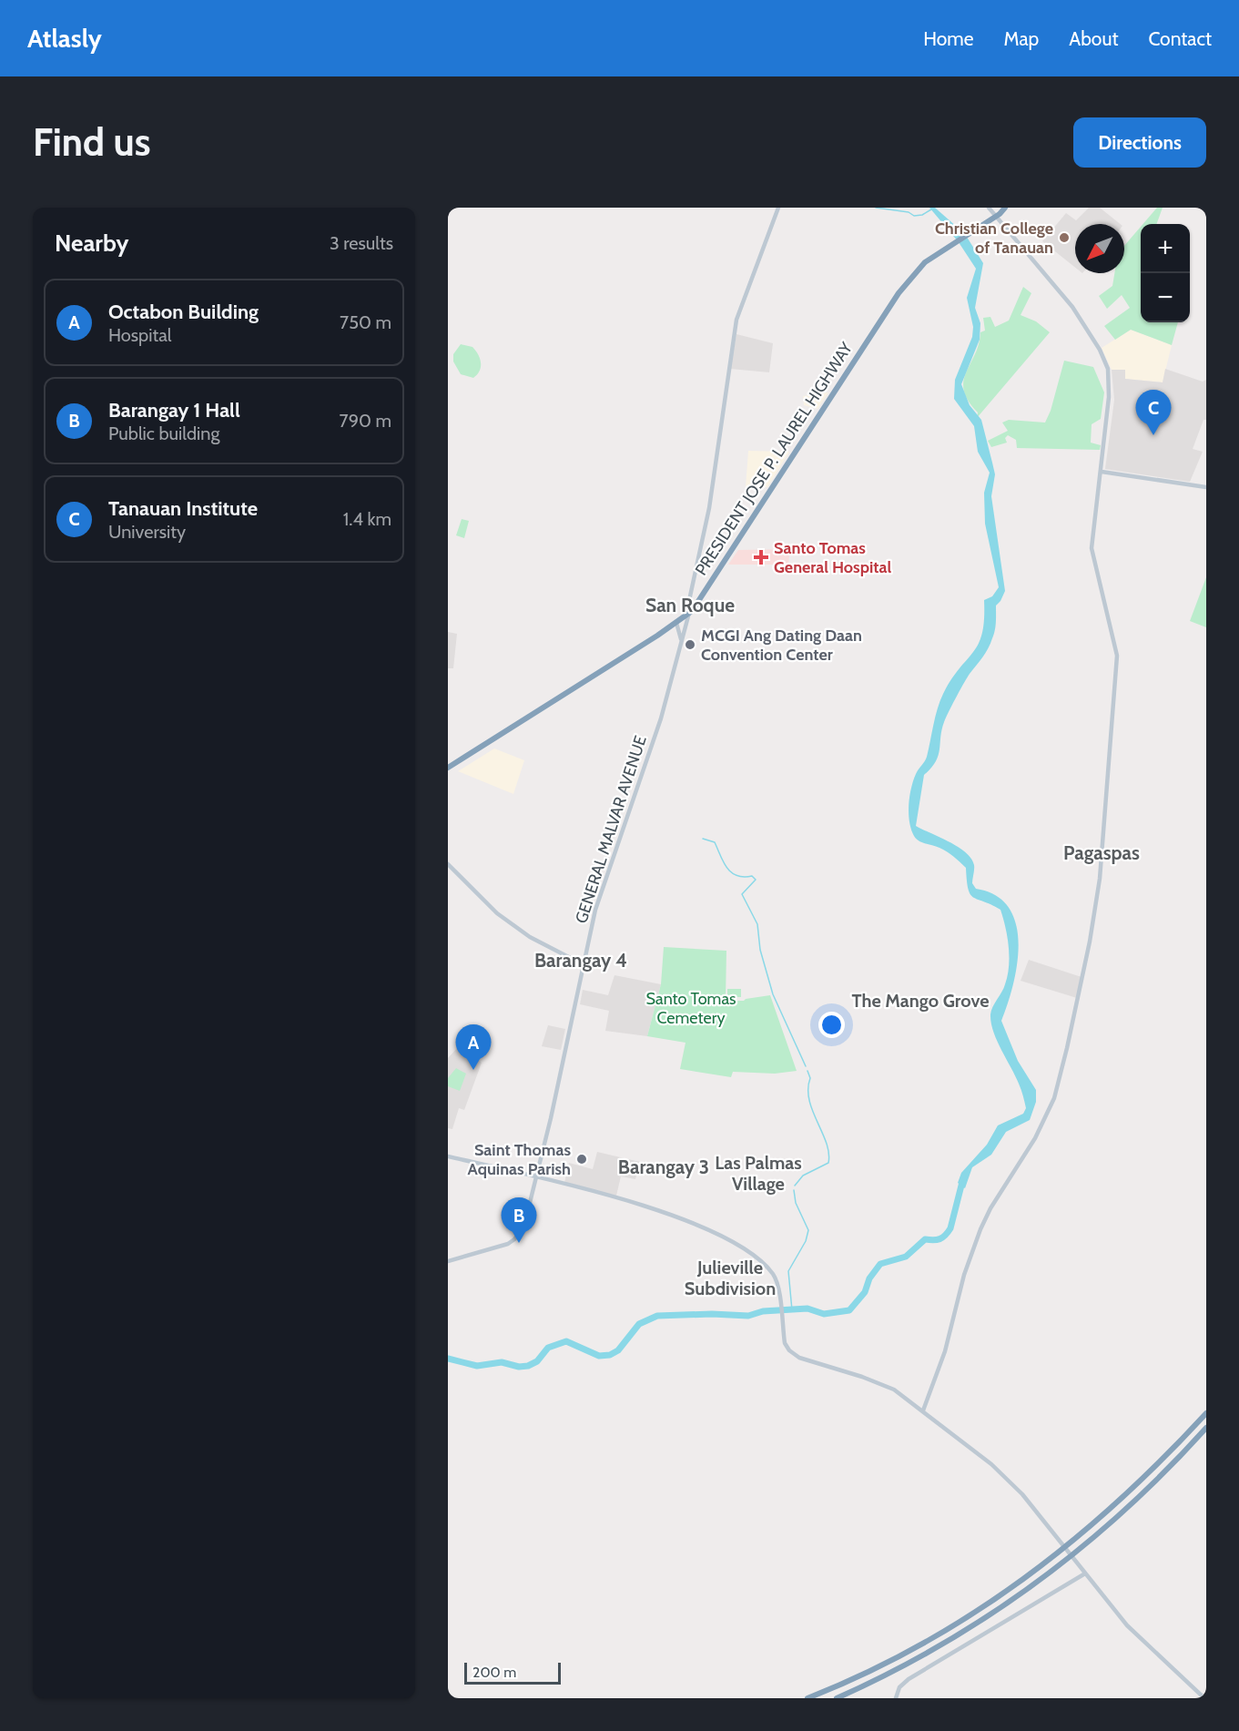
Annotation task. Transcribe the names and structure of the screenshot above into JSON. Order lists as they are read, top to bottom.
{
  "streets": {
    "highway": ["PRESIDENT JOSE P. LAUREL HIGHWAY"],
    "main road": ["GENERAL MALVAR AVENUE"]
  },
  "crossings": [
    ["PRESIDENT JOSE P. LAUREL HIGHWAY", "GENERAL MALVAR AVENUE"]
  ],
  "districts": [
    "San Roque",
    "Pagaspas",
    "Barangay 4",
    "The Mango Grove",
    "Las Palmas Village",
    "Barangay 3",
    "Julieville Subdivision"
  ],
  "parks": ["Santo Tomas Cemetery"],
  "places": {
    "other": ["Christian College of Tanauan", "MCGI Ang Dating Daan Convention Center", "Saint Thomas Aquinas Parish"],
    "health": ["Santo Tomas General Hospital"]
  },
  "scale_bar": "200 m",
  "north": "bottom left",
  "page": {
    "header": "Atlasly",
    "nav": [
      "Home",
      "Map",
      "About",
      "Contact"
    ],
    "buttons": "Directions",
    "title": "Find us",
    "heading": ["Nearby", "3 results"],
    "map_buttons": ["+", "−"],
    "list": [
      {
        "mark": "A",
        "name": "Octabon Building",
        "note": "Hospital",
        "value": "750 m"
      },
      {
        "mark": "B",
        "name": "Barangay 1 Hall",
        "note": "Public building",
        "value": "790 m"
      },
      {
        "mark": "C",
        "name": "Tanauan Institute",
        "note": "University",
        "value": "1.4 km"
      }
    ],
    "pins": ["C", "A", "B"],
    "scale": "200 m"
  }
}
